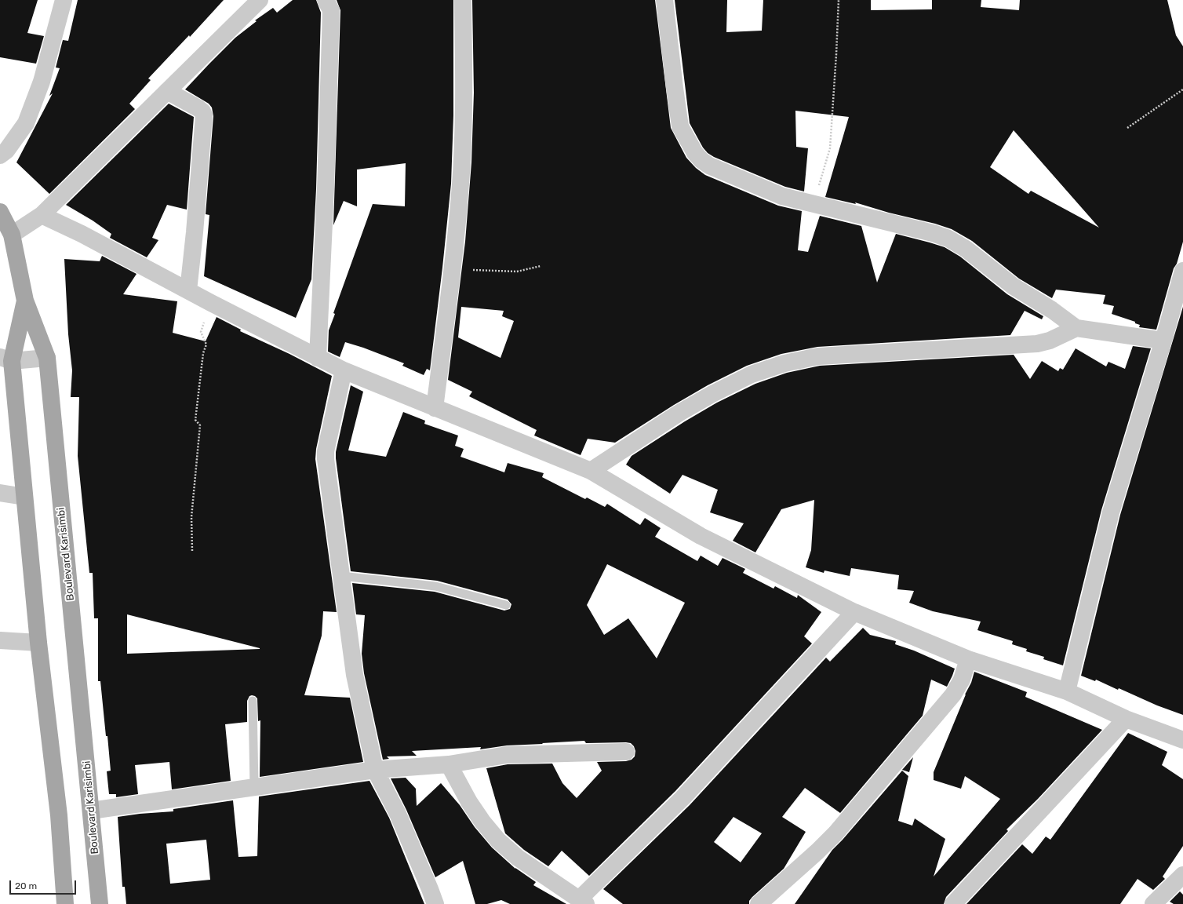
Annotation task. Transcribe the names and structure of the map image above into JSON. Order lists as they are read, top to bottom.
{
  "streets": {
    "main road": ["Boulevard Karisimbi"]
  },
  "scale_bar": "20 m"
}
